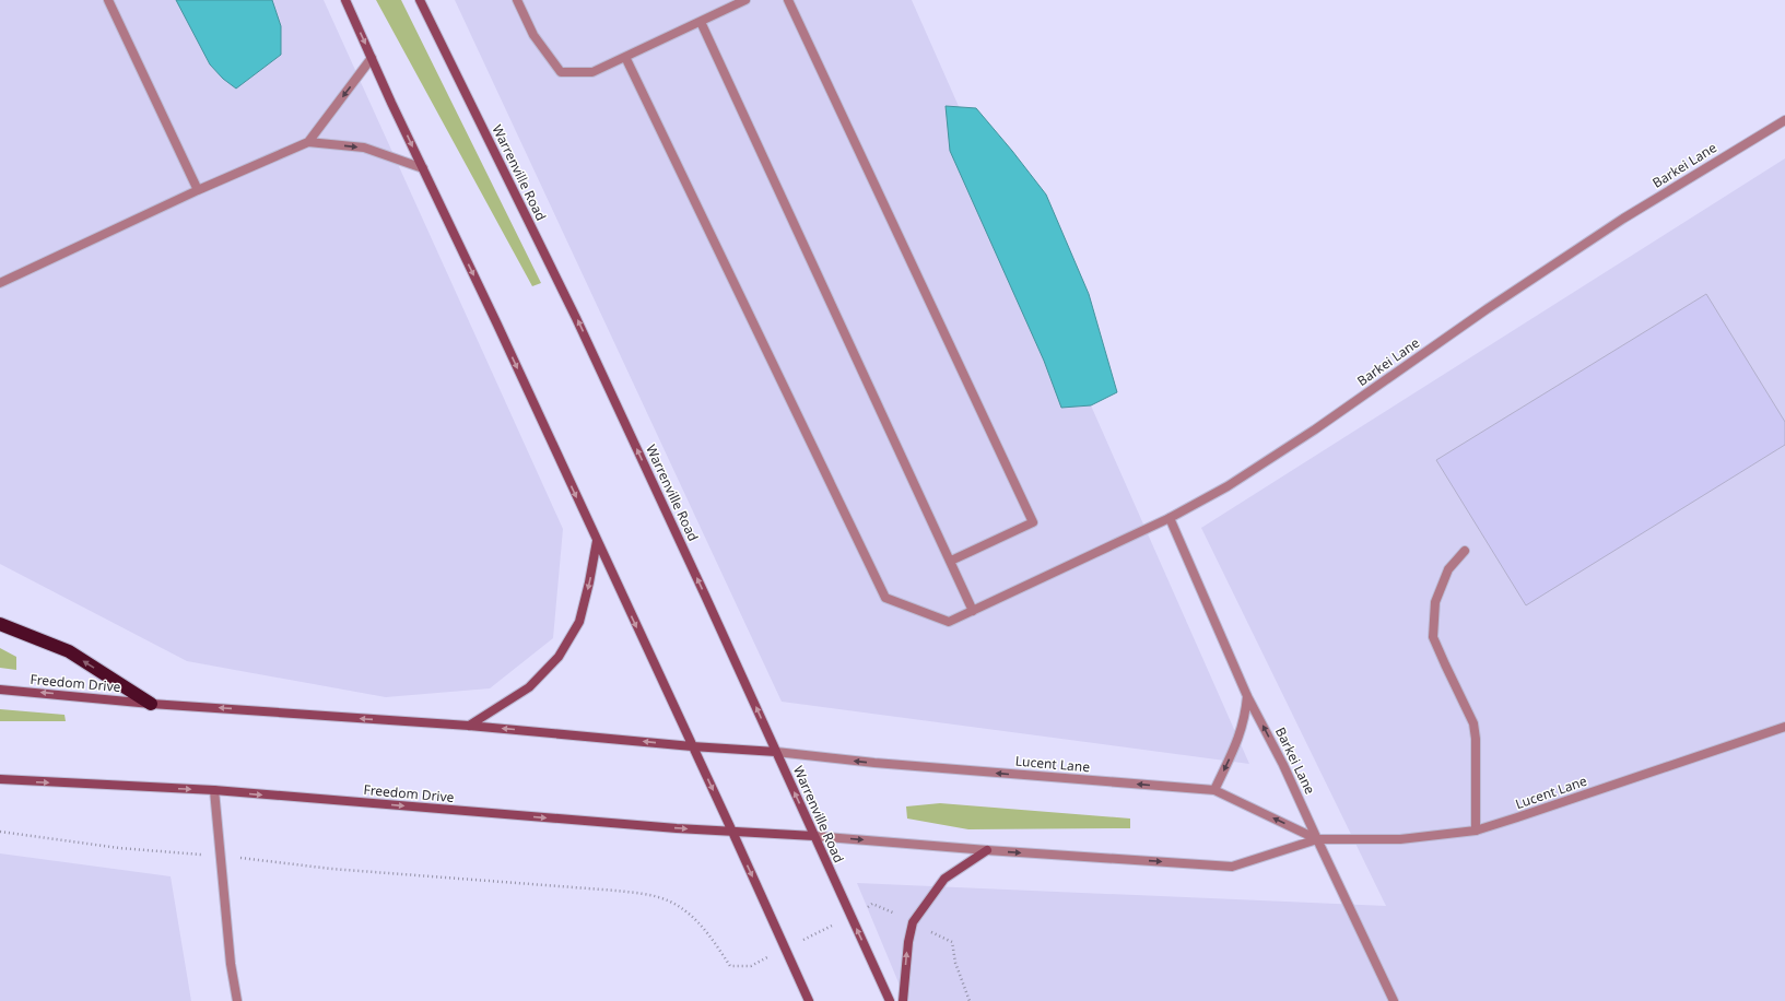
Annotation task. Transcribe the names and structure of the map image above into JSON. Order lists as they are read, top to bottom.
{
  "streets": {
    "main road": ["Warrenville Road", "Freedom Drive"],
    "street": ["Barkei Lane", "Lucent Lane"]
  },
  "crossings": [
    ["Barkei Lane", "Lucent Lane"],
    ["Warrenville Road", "Freedom Drive"],
    ["Warrenville Road", "Lucent Lane"],
    ["Freedom Drive", "Lucent Lane"]
  ]
}
